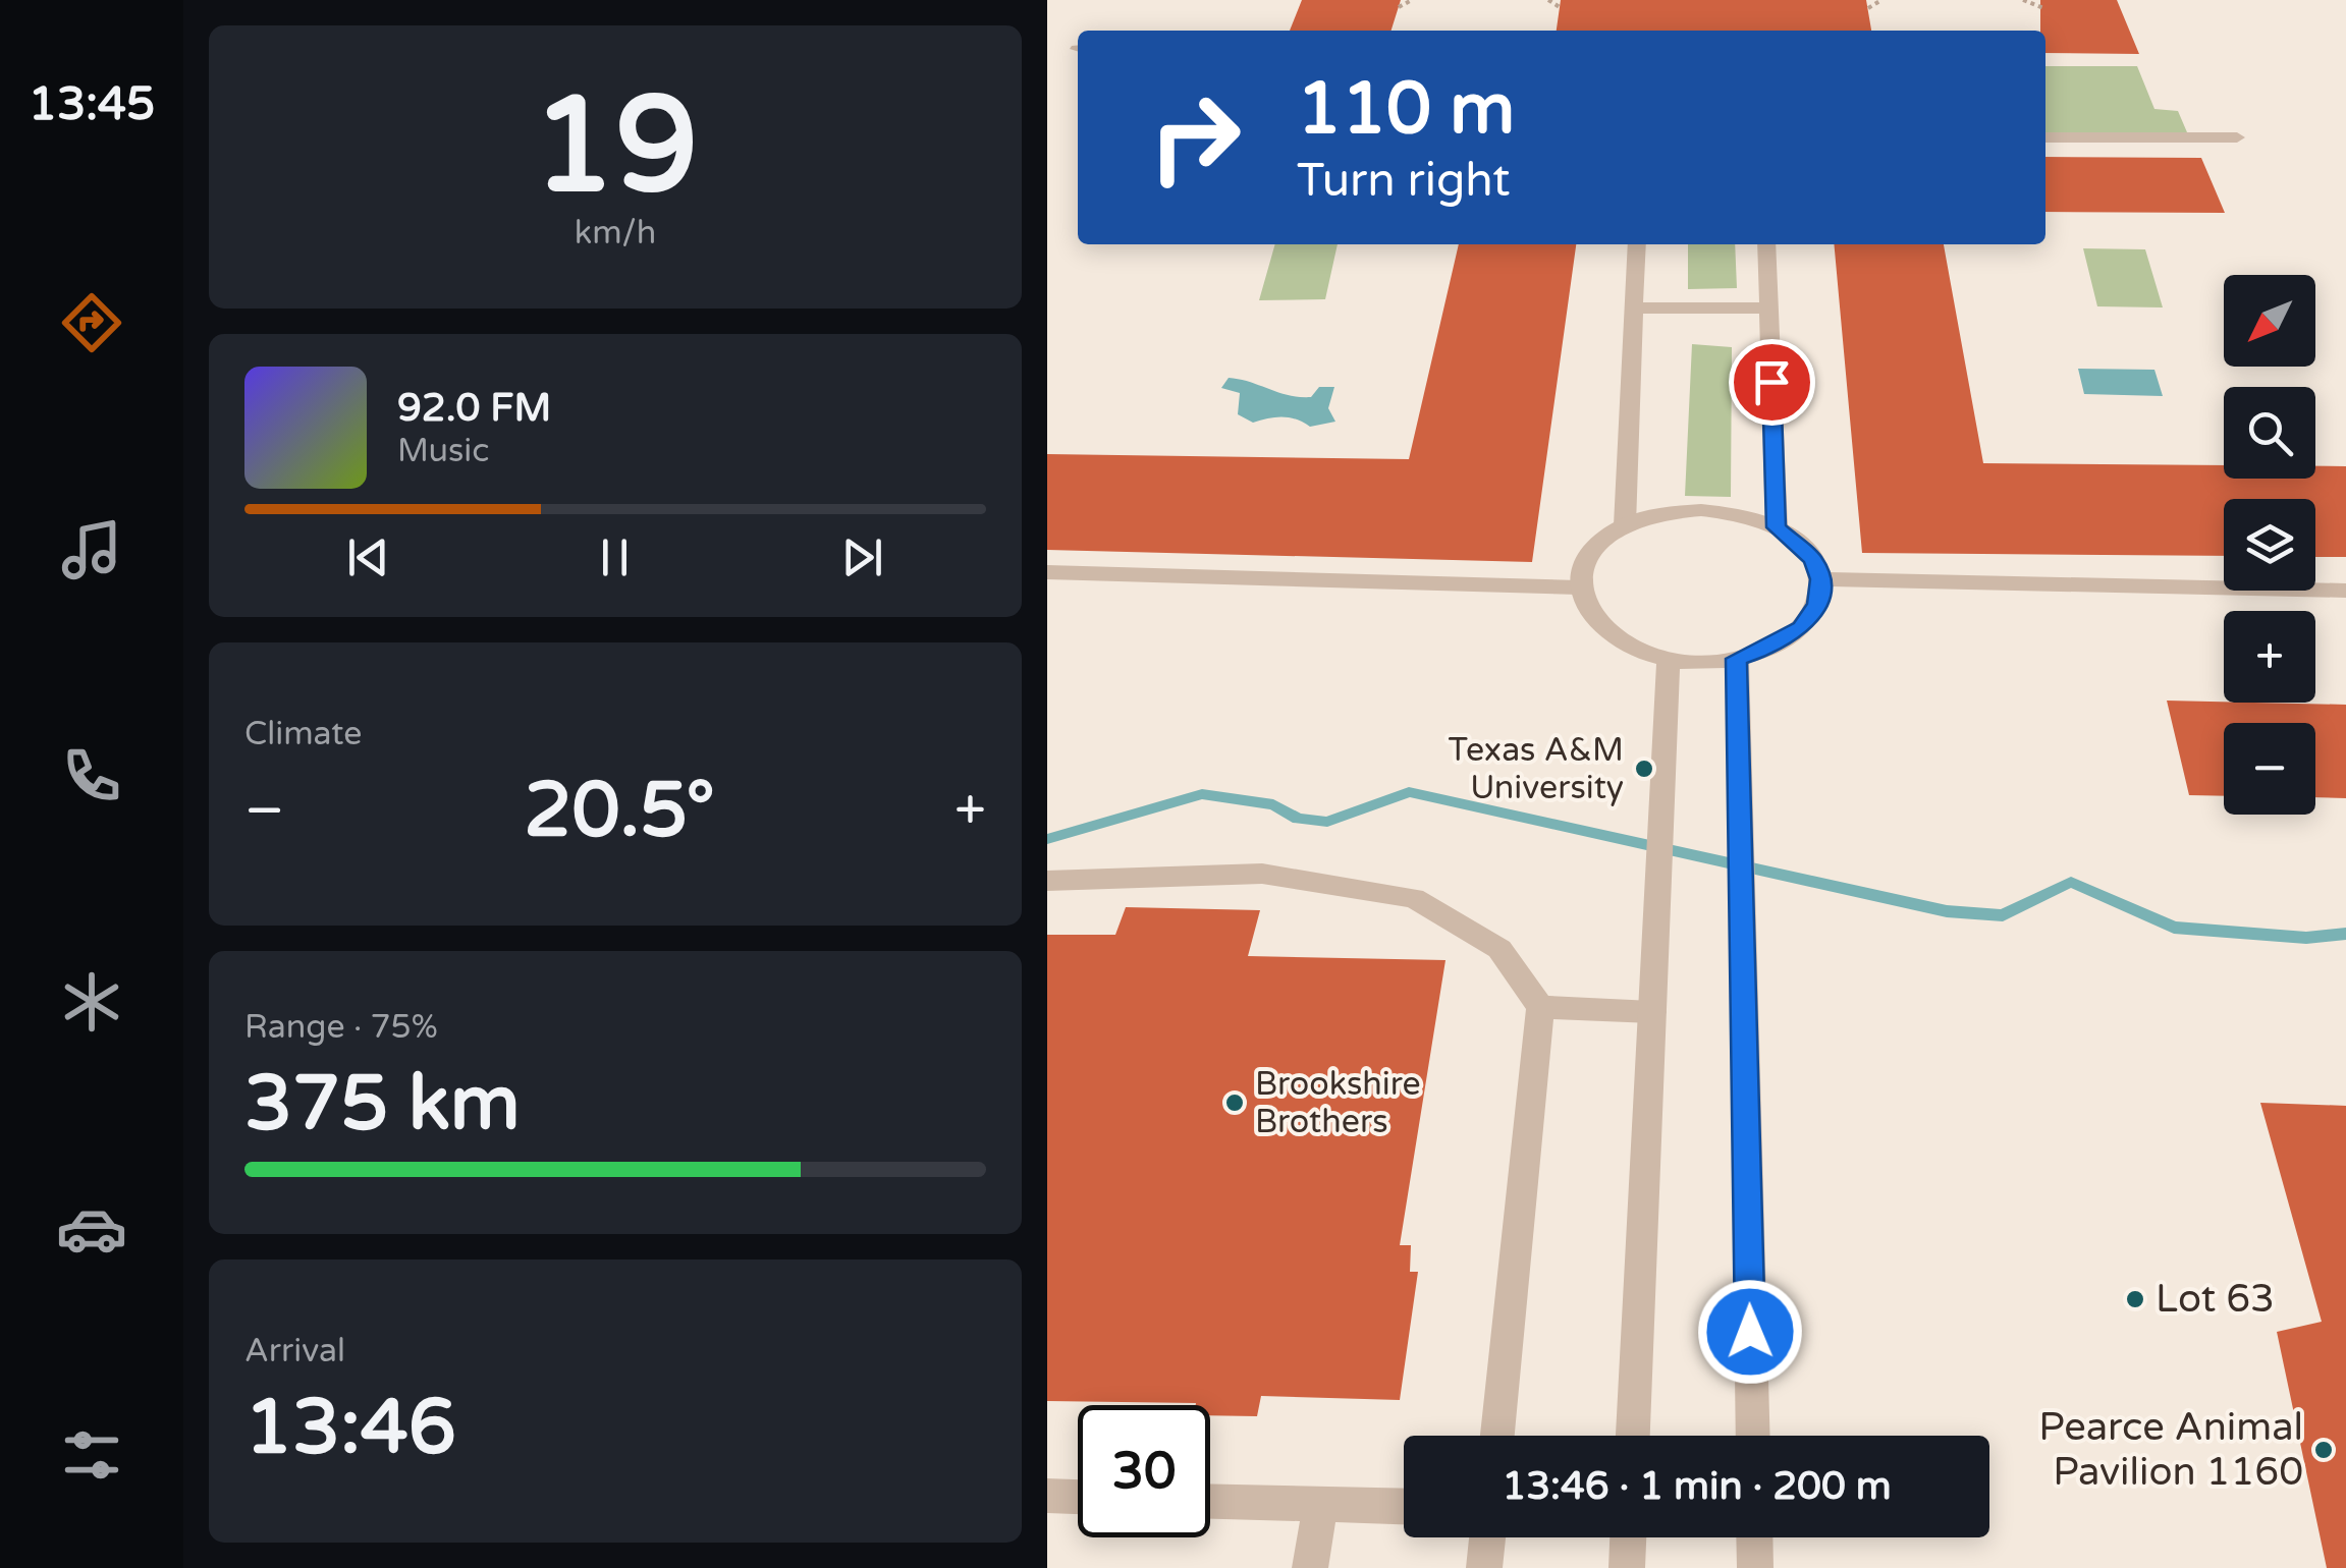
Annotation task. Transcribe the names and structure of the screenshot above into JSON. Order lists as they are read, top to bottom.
{
  "places": [
    "Texas A&M University",
    "Brookshire Brothers",
    "Lot 63",
    "Pearce Animal Pavilion 1160"
  ],
  "north": "bottom left",
  "page": {
    "tabs": "13:45",
    "tile": [
      ["19", "km/h"],
      "Climate",
      ["Range · 75%", "375 km"],
      ["Arrival", "13:46"]
    ],
    "turn": ["110 m", "Turn right"],
    "map_buttons": ["+", "−"],
    "song": ["92.0 FM", "Music"],
    "heat": ["−", "20.5°", "+"],
    "limit": "30",
    "trip": "13:46 · 1 min · 200 m"
  }
}
